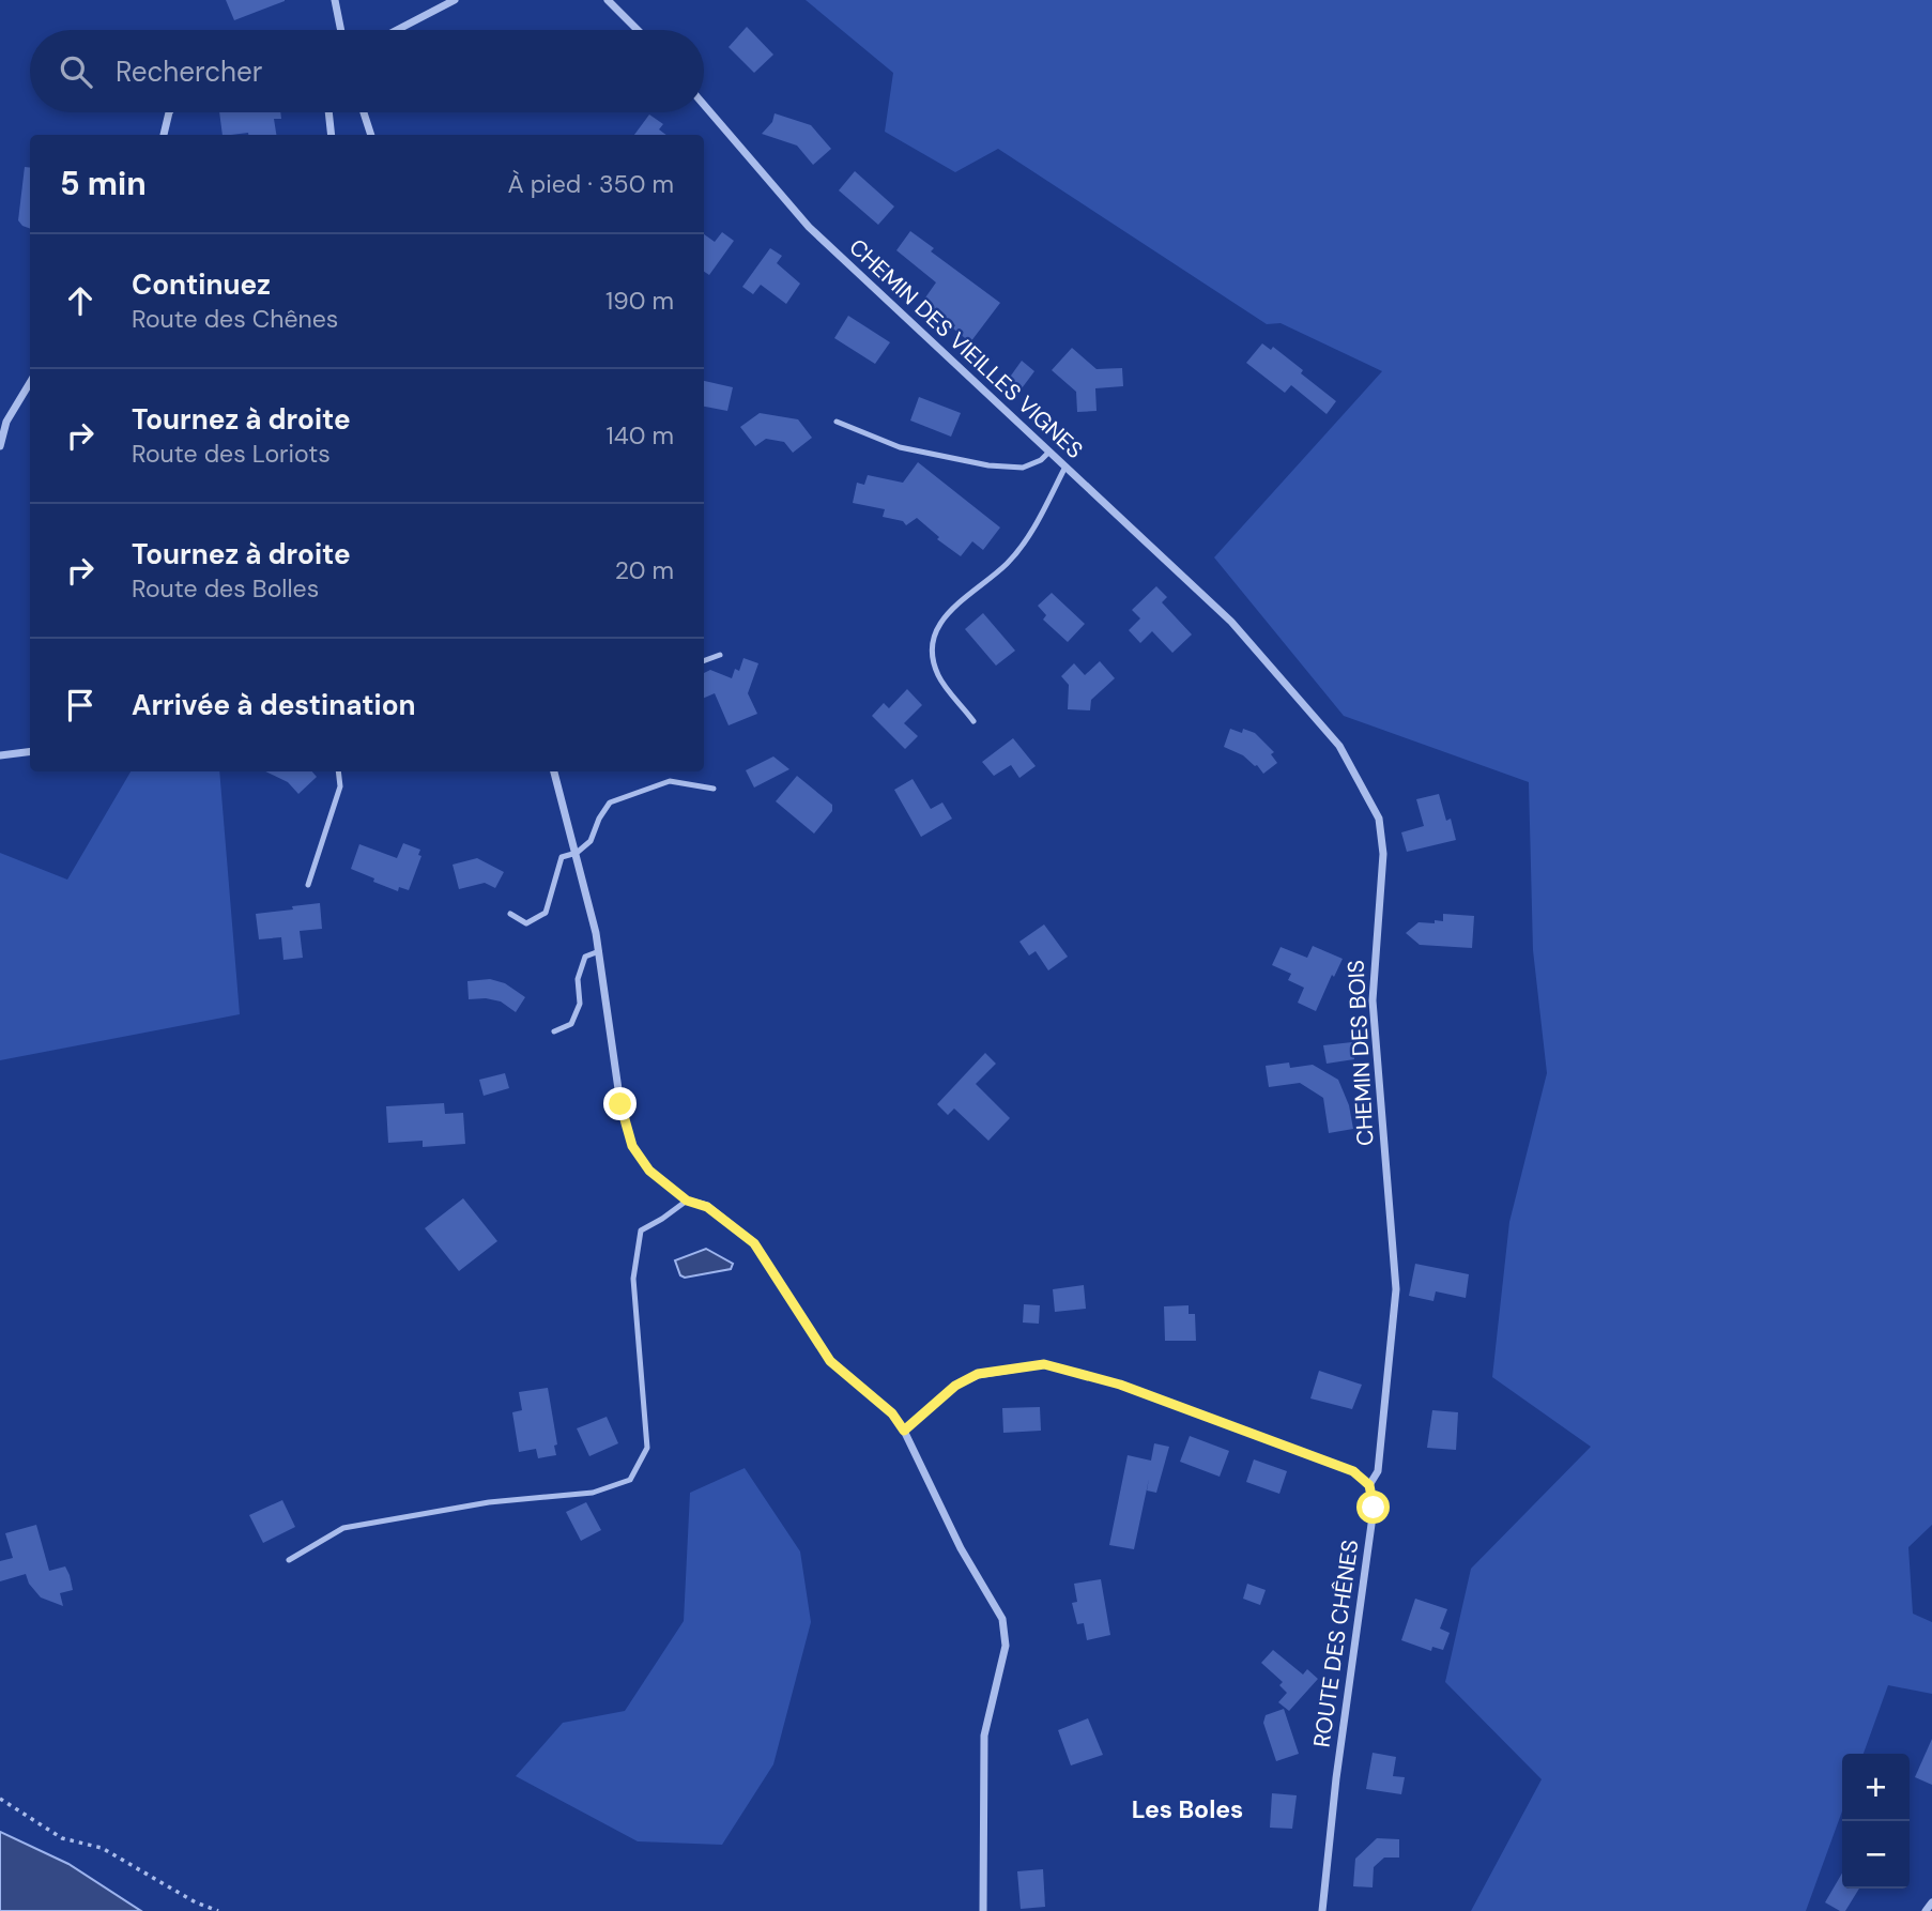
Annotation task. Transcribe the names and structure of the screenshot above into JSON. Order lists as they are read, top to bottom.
{
  "streets": {
    "street": ["CHEMIN DES VIEILLES VIGNES", "CHEMIN DES BOIS", "ROUTE DES CHÊNES"]
  },
  "crossings": [
    ["CHEMIN DES VIEILLES VIGNES", "CHEMIN DES BOIS"],
    ["CHEMIN DES BOIS", "ROUTE DES CHÊNES"]
  ],
  "districts": ["Les Boles"],
  "page": {
    "search": "Rechercher",
    "heading": ["5 min", "À pied · 350 m"],
    "list": [
      ["Continuez", "Route des Chênes", "190 m"],
      ["Tournez à droite", "Route des Loriots", "140 m"],
      ["Tournez à droite", "Route des Bolles", "20 m"],
      "Arrivée à destination"
    ],
    "map_buttons": ["+", "−"]
  }
}
